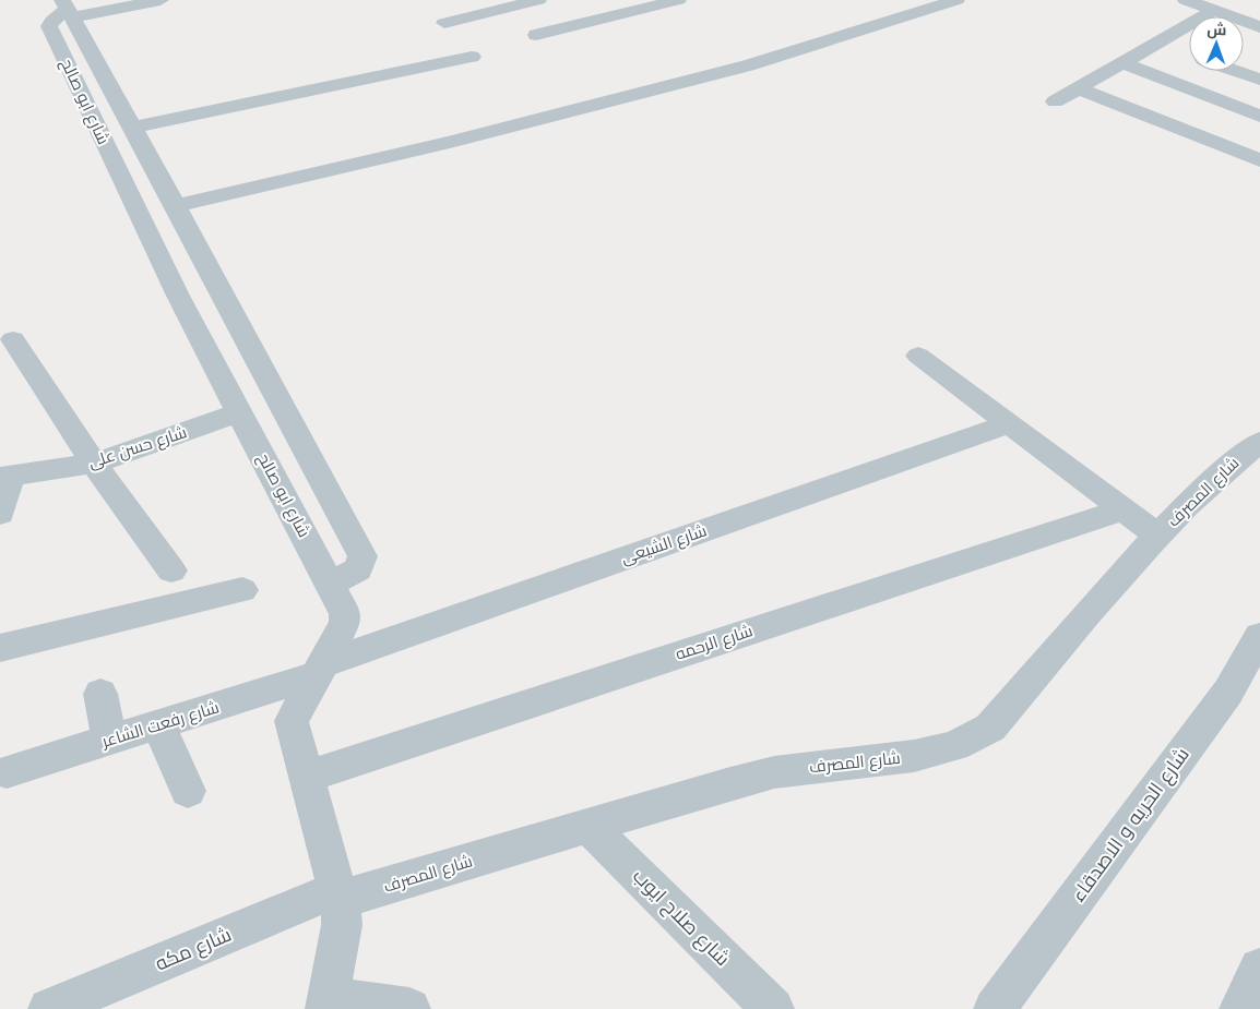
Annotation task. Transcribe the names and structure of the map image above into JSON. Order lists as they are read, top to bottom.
{
  "streets": {
    "street": [
      "شارع ابو صالح",
      "شارع حسن على",
      "شارع المصرف",
      "شارع الشيعى",
      "شارع الرحمه",
      "شارع رفعت الشاعر",
      "شارع الحريه و الاصدقاء",
      "شارع صلاح ايوب",
      "شارع مكه"
    ]
  },
  "crossings": [
    ["شارع ابو صالح", "شارع حسن على"],
    ["شارع ابو صالح", "شارع المصرف"],
    ["شارع ابو صالح", "شارع الشيعى"],
    ["شارع ابو صالح", "شارع الرحمه"],
    ["شارع ابو صالح", "شارع رفعت الشاعر"],
    ["شارع ابو صالح", "شارع مكه"],
    ["شارع المصرف", "شارع صلاح ايوب"],
    ["شارع المصرف", "شارع مكه"],
    ["شارع الشيعى", "شارع رفعت الشاعر"]
  ],
  "north": "top"
}
